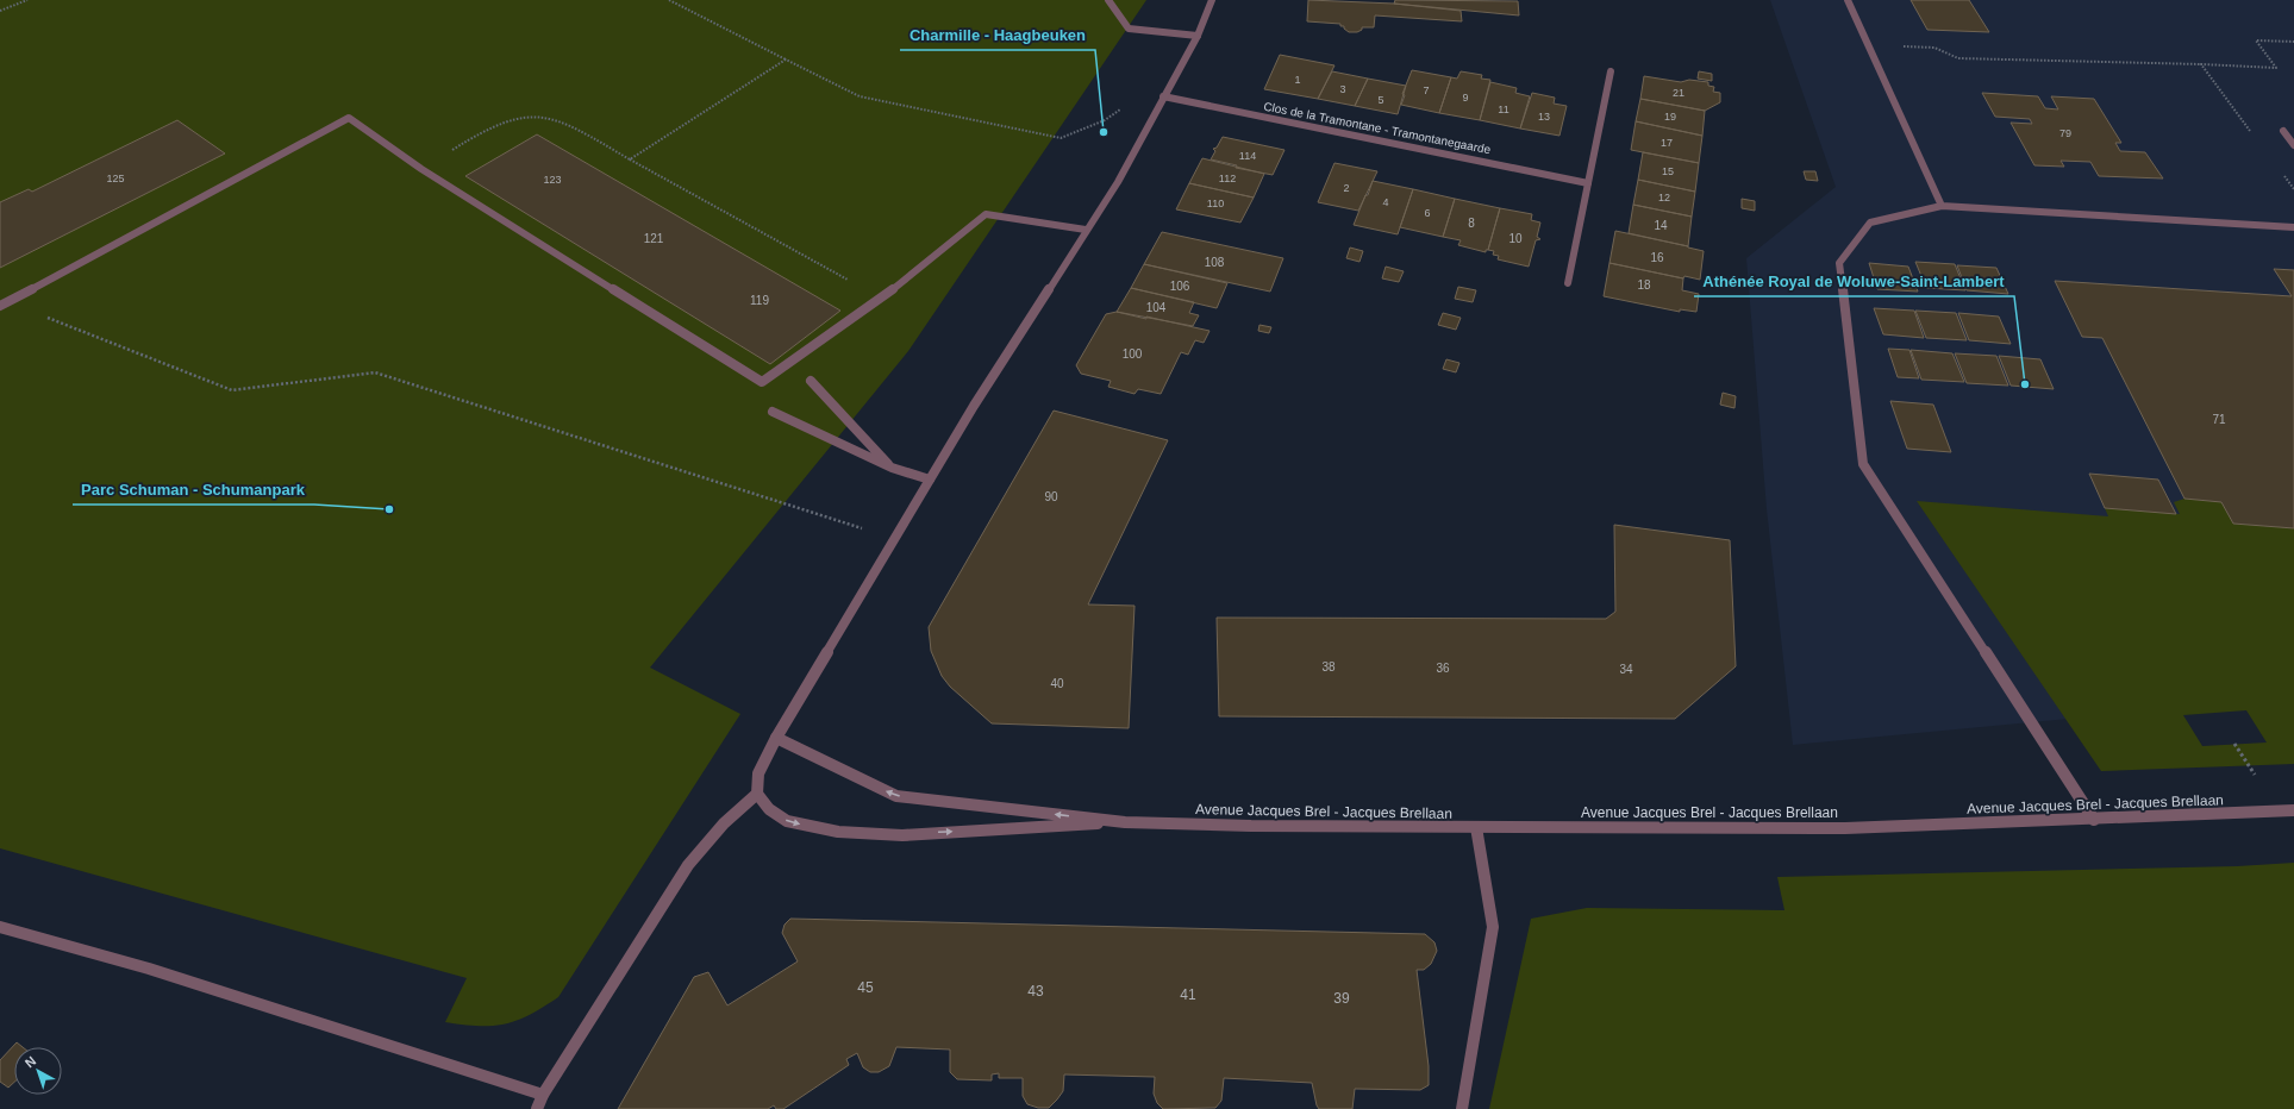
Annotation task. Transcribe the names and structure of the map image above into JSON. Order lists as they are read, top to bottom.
{
  "streets": {
    "street": ["Clos de la Tramontane - Tramontanegaarde", "Avenue Jacques Brel - Jacques Brellaan"]
  },
  "places": ["Charmille - Haagbeuken", "Athénée Royal de Woluwe-Saint-Lambert", "Parc Schuman - Schumanpark"],
  "house_numbers": [
    "1",
    "3",
    "7",
    "21",
    "9",
    "5",
    "11",
    "13",
    "19",
    "79",
    "17",
    "114",
    "15",
    "125",
    "112",
    "123",
    "2",
    "12",
    "4",
    "110",
    "6",
    "8",
    "14",
    "121",
    "10",
    "16",
    "108",
    "18",
    "106",
    "119",
    "104",
    "100",
    "71",
    "90",
    "38",
    "36",
    "34",
    "40",
    "45",
    "43",
    "41",
    "39"
  ],
  "north": "top left"
}
